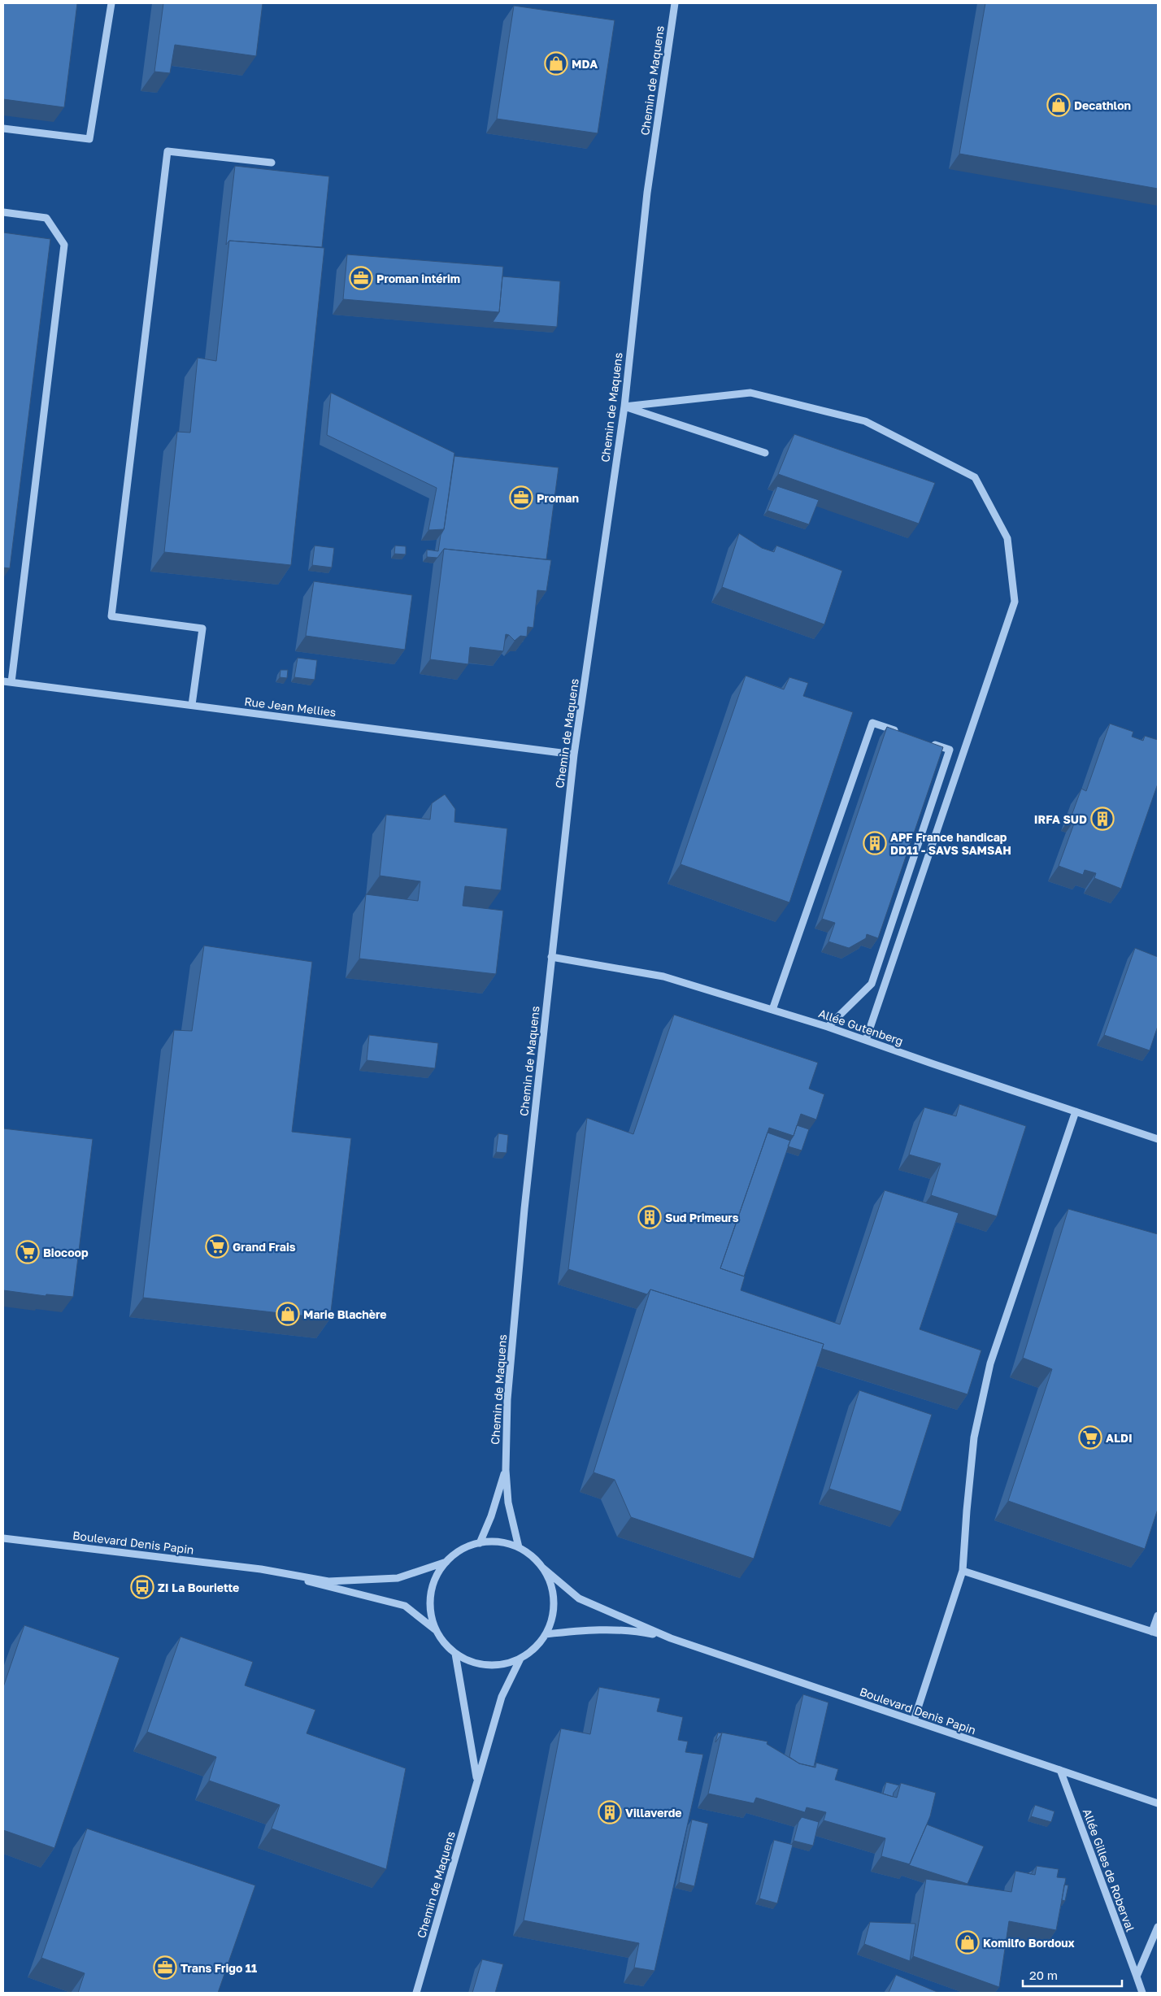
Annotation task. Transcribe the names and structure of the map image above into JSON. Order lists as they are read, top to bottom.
{
  "streets": {
    "street": [
      "Chemin de Maquens",
      "Rue Jean Mellies",
      "Allée Gutenberg",
      "Boulevard Denis Papin",
      "Allée Gilles de Roberval"
    ]
  },
  "crossings": [
    ["Chemin de Maquens", "Rue Jean Mellies"],
    ["Chemin de Maquens", "Allée Gutenberg"],
    ["Chemin de Maquens", "Boulevard Denis Papin"],
    ["Boulevard Denis Papin", "Allée Gilles de Roberval"]
  ],
  "places": {
    "shop": [
      "MDA",
      "Decathlon",
      "Marie Blachère",
      "Komilfo Bordoux"
    ],
    "office": ["Proman intérim", "Proman", "Trans Frigo 11"],
    "building": [
      "IRFA SUD",
      "APF France handicap DD11 - SAVS SAMSAH",
      "Sud Primeurs",
      "Villaverde"
    ],
    "supermarket": ["Grand Frais", "Biocoop", "ALDI"],
    "bus stop": ["ZI La Bouriette"]
  },
  "scale_bar": "20 m"
}
